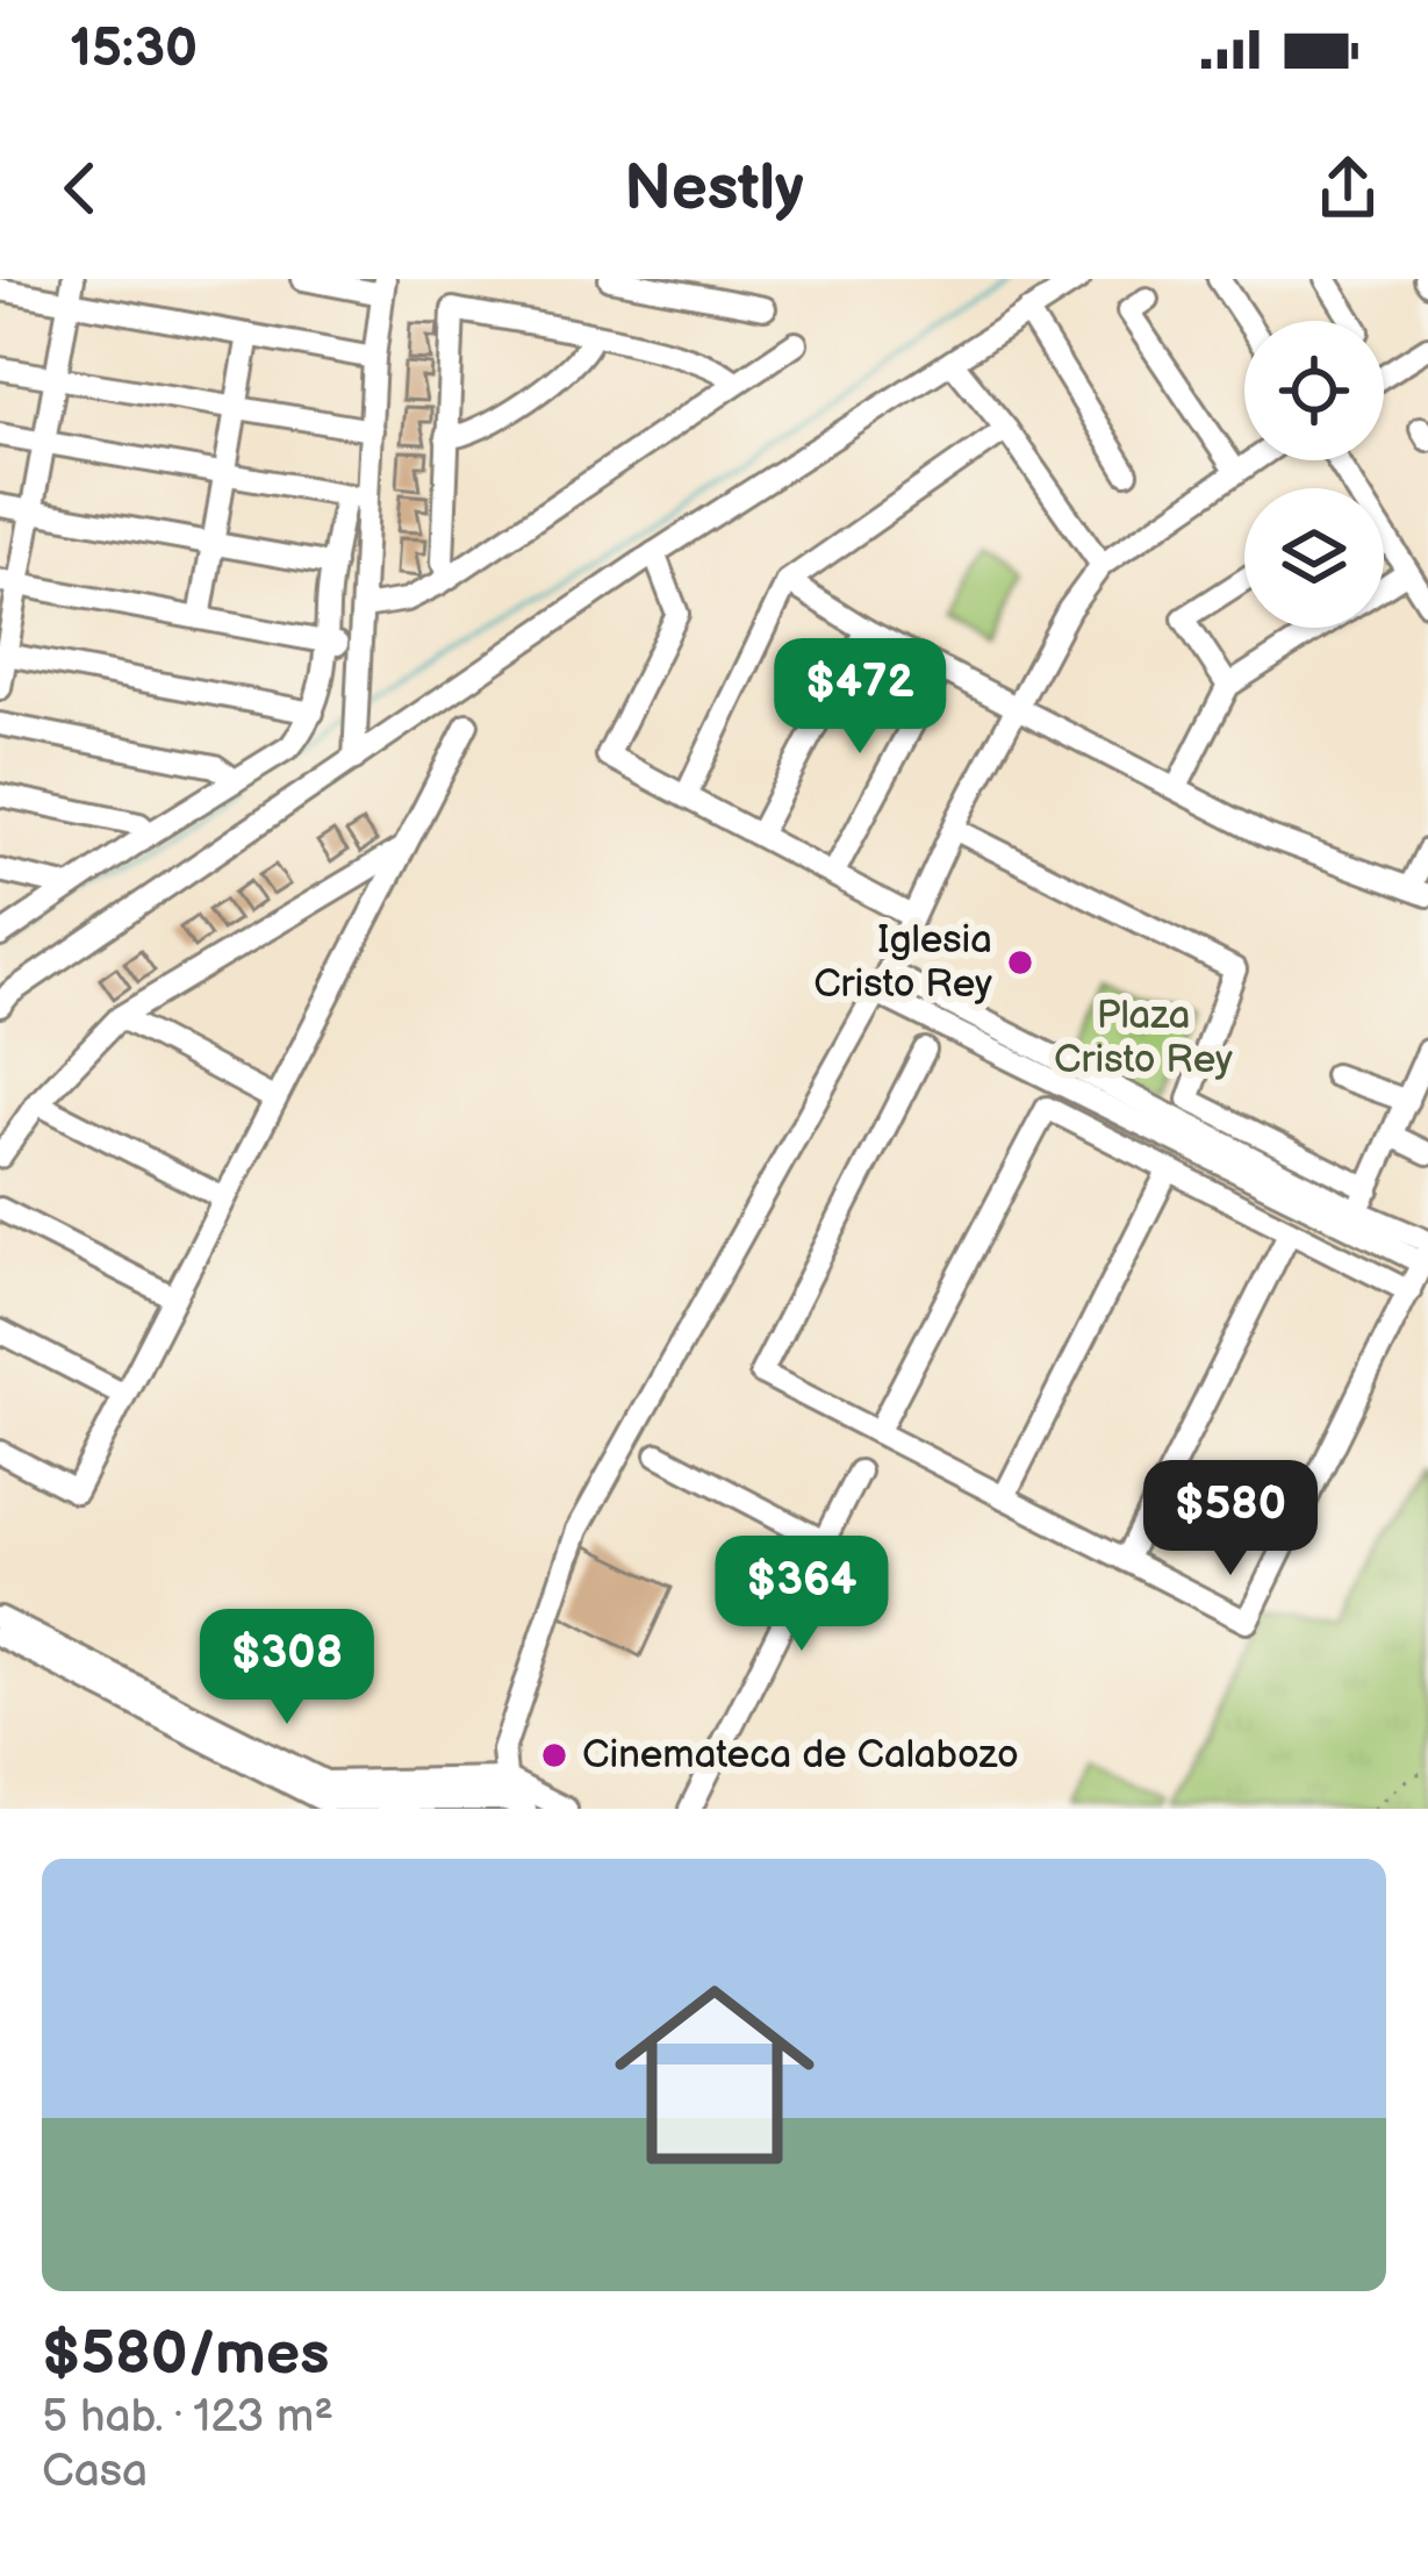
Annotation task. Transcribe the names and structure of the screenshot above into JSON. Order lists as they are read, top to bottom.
{
  "parks": ["Plaza Cristo Rey"],
  "places": ["Iglesia Cristo Rey", "Cinemateca de Calabozo"],
  "page": {
    "status": "15:30",
    "header": "Nestly",
    "price": [
      "$472",
      "$580",
      "$364",
      "$308"
    ],
    "list": [
      {
        "name": "$580/mes",
        "note": "5 hab. · 123 m² · Casa"
      }
    ]
  }
}
